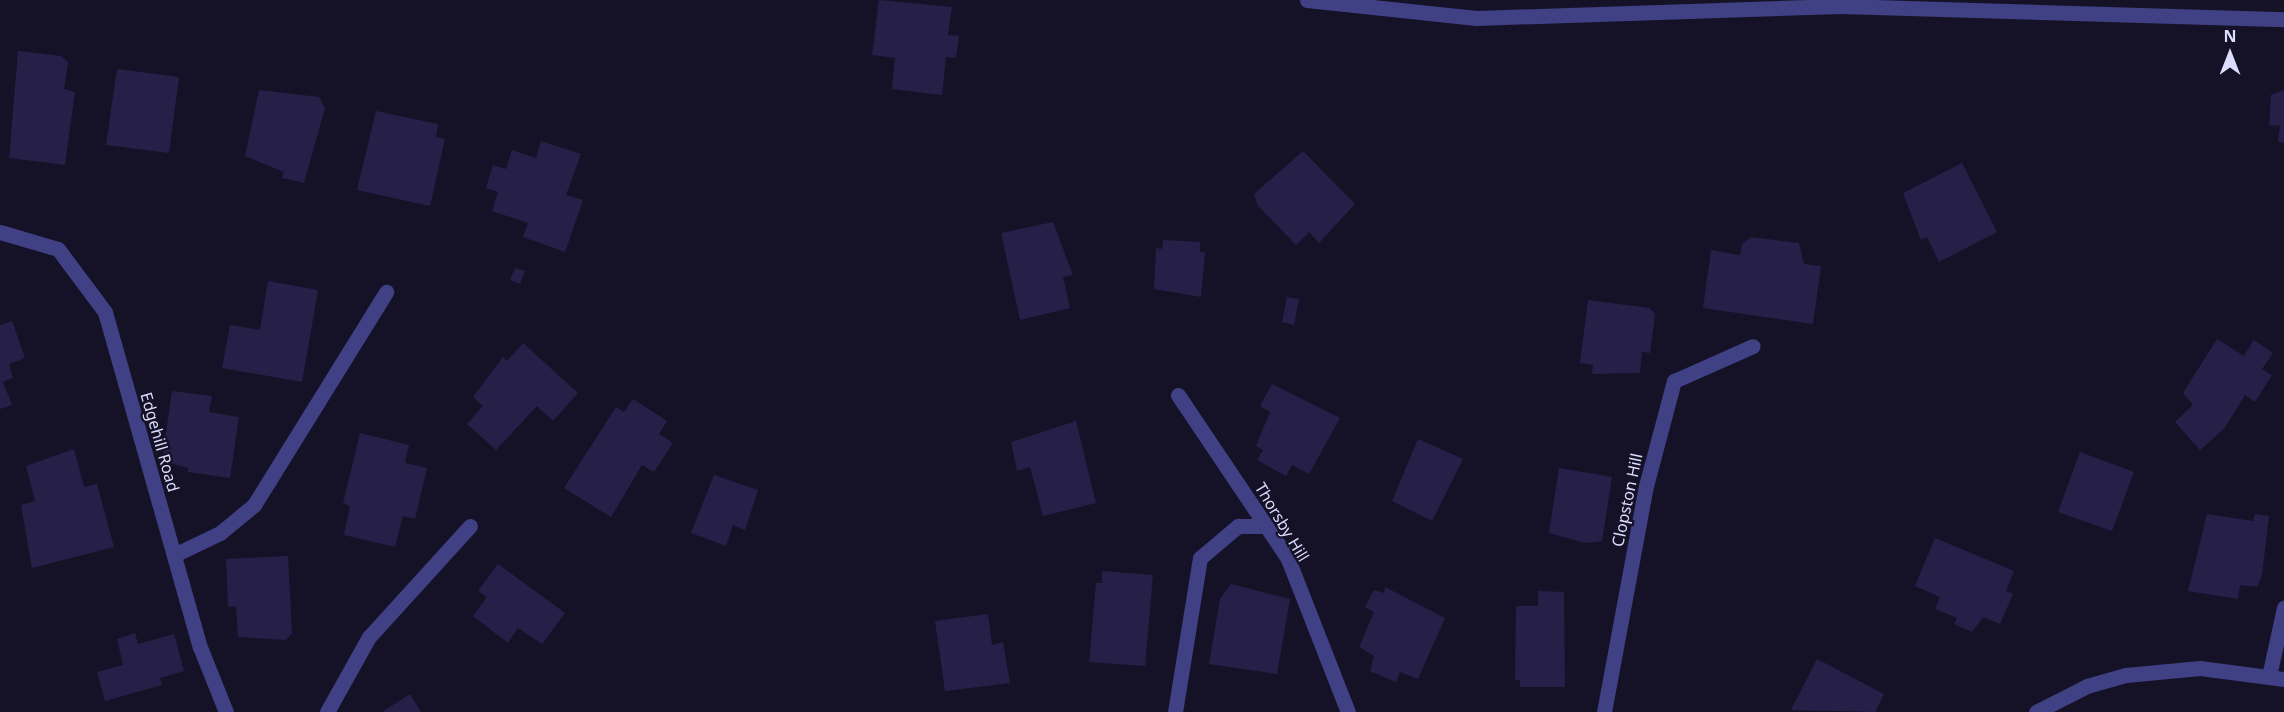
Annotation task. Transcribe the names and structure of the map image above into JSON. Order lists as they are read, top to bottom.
{
  "streets": {
    "street": ["Edgehill Road", "Clopston Hill", "Thorsby Hill"]
  },
  "north": "top"
}
